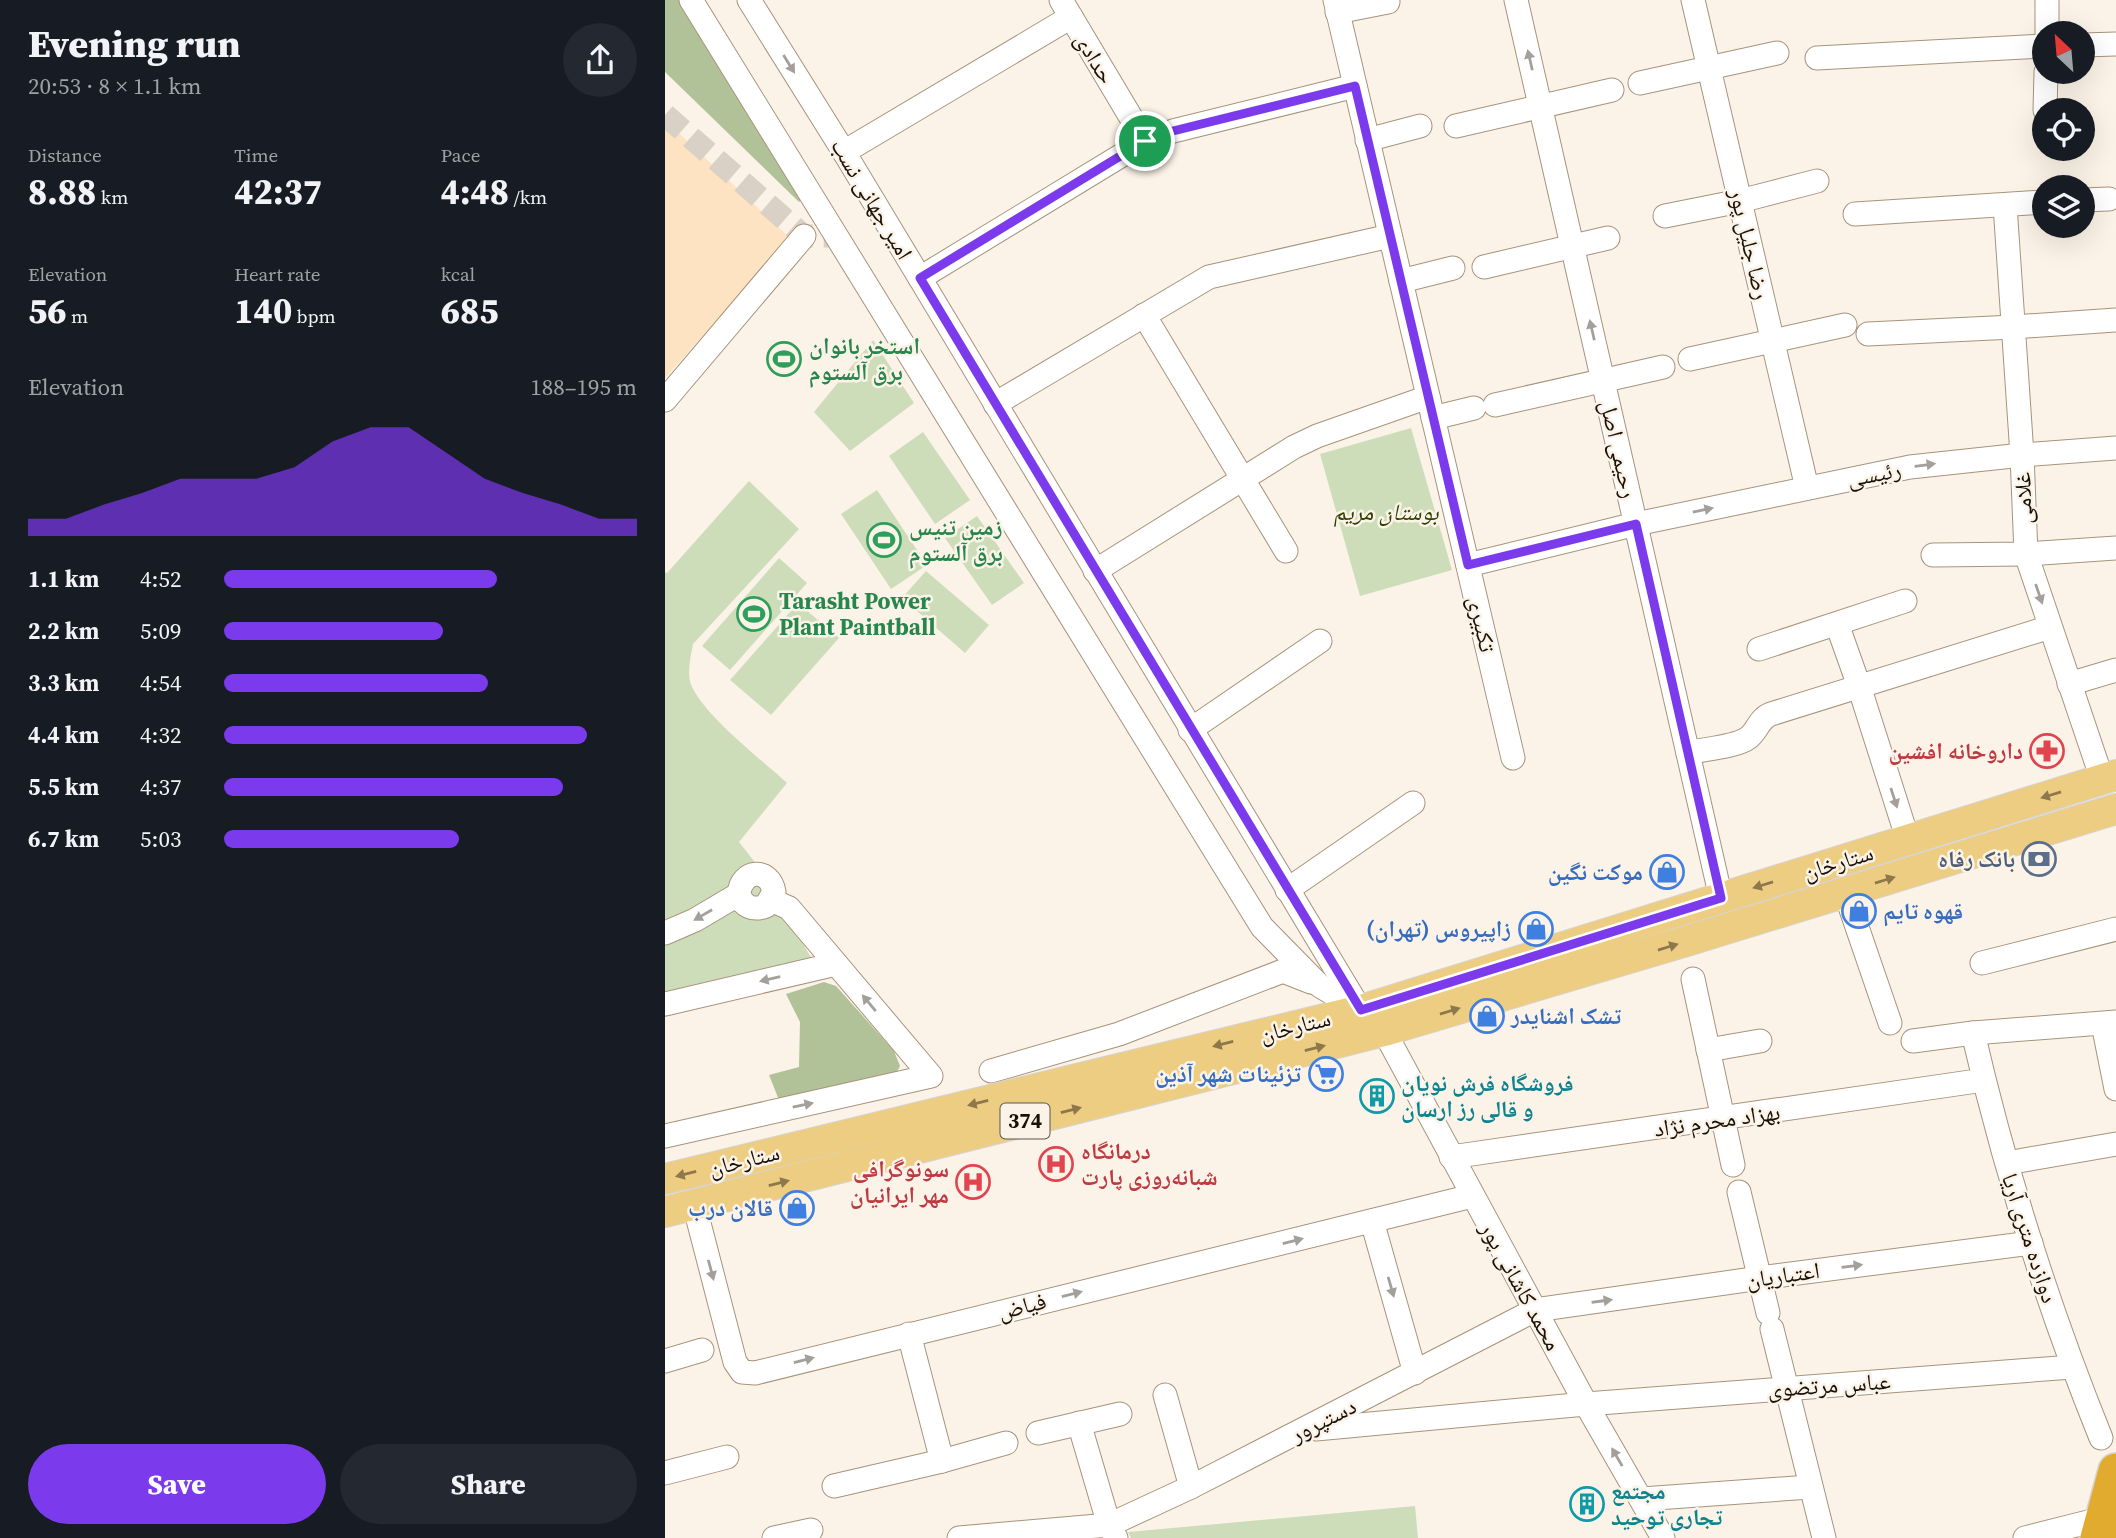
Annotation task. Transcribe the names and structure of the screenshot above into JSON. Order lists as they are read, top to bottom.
{
  "streets": {
    "main road": ["ستارخان", "374"],
    "street": [
      "حدادی",
      "امیر جهانی نسب",
      "رضا جلیل پور",
      "رحیمی اصل",
      "رئیسی",
      "غلامی",
      "تکبیری",
      "بهزاد محرم نژاد",
      "دوازده متری آریا",
      "اعتباریان",
      "محمد کاشانی پور",
      "فیاض",
      "عباس مرتضوی",
      "دستپرور"
    ]
  },
  "crossings": [
    ["امیر جهانی نسب", "ستارخان"],
    ["رضا جلیل پور", "رئیسی"],
    ["رحیمی اصل", "رئیسی"],
    ["رحیمی اصل", "ستارخان"],
    ["رئیسی", "غلامی"],
    ["رئیسی", "تکبیری"],
    ["غلامی", "ستارخان"],
    ["ستارخان", "محمد کاشانی پور"],
    ["ستارخان", "فیاض"],
    ["بهزاد محرم نژاد", "دوازده متری آریا"],
    ["بهزاد محرم نژاد", "محمد کاشانی پور"],
    ["دوازده متری آریا", "اعتباریان"],
    ["دوازده متری آریا", "عباس مرتضوی"],
    ["اعتباریان", "محمد کاشانی پور"],
    ["اعتباریان", "دستپرور"],
    ["محمد کاشانی پور", "فیاض"],
    ["محمد کاشانی پور", "عباس مرتضوی"],
    ["محمد کاشانی پور", "دستپرور"],
    ["عباس مرتضوی", "دستپرور"]
  ],
  "one_way": ["اعتباریان"],
  "parks": ["بوستان مریم"],
  "places": {
    "sports": ["استخر بانوان برق آلستوم", "زمین تنیس برق آلستوم", "Tarasht Power Plant Paintball"],
    "pharmacy": ["داروخانه افشین"],
    "bank": ["بانک رفاه"],
    "shop": [
      "موکت نگین",
      "قهوه تایم",
      "زاپیروس (تهران)",
      "تشک اشنایدر",
      "قالان درب"
    ],
    "supermarket": ["تزئینات شهر آذین"],
    "building": ["فروشگاه فرش نویان و قالی رز ارسان", "مجتمع تجاری توحید"],
    "hospital": ["درمانگاه شبانه‌روزی پارت", "سونوگرافی مهر ایرانیان"]
  },
  "north": "top left",
  "page": {
    "heading": ["Evening run", "20:53 · 8 × 1.1 km"],
    "stats": [
      ["Distance", "8.88 km"],
      ["Time", "42:37"],
      ["Pace", "4:48 /km"],
      ["Elevation", "56 m"],
      ["Heart rate", "140 bpm"],
      ["kcal", "685"]
    ],
    "chart": ["Elevation", "188–195 m"],
    "list": [
      {
        "name": "1.1 km",
        "note": "4:52"
      },
      {
        "name": "2.2 km",
        "note": "5:09"
      },
      {
        "name": "3.3 km",
        "note": "4:54"
      },
      {
        "name": "4.4 km",
        "note": "4:32"
      },
      {
        "name": "5.5 km",
        "note": "4:37"
      },
      {
        "name": "6.7 km",
        "note": "5:03"
      }
    ],
    "buttons": ["Save", "Share"]
  }
}
